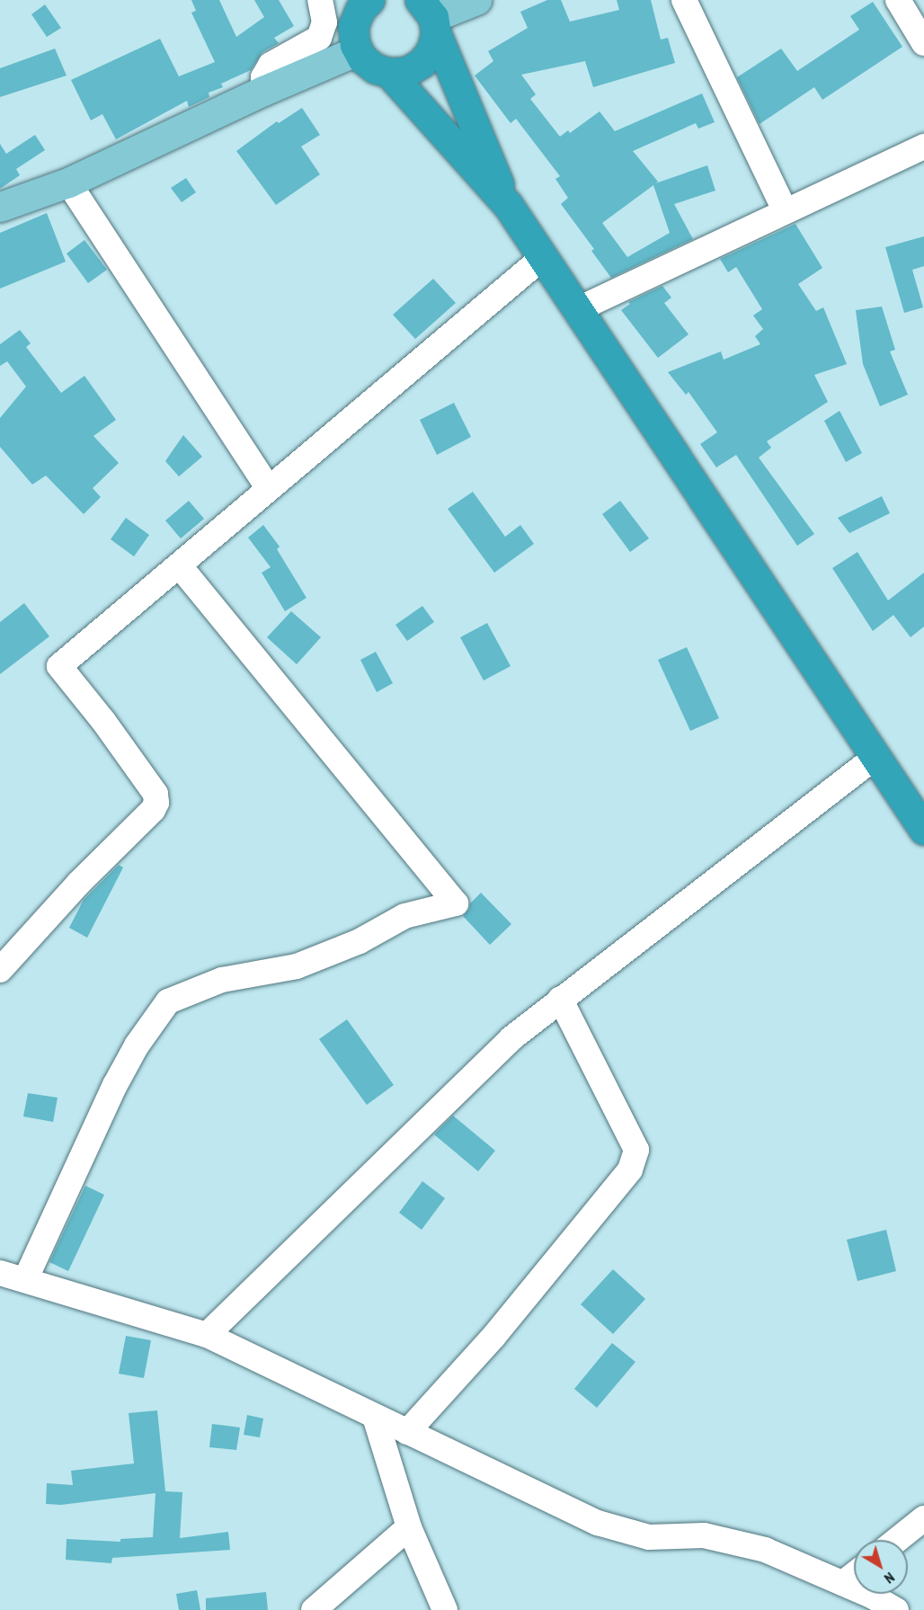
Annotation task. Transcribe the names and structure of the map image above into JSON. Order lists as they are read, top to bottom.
{
  "north": "bottom right"
}
